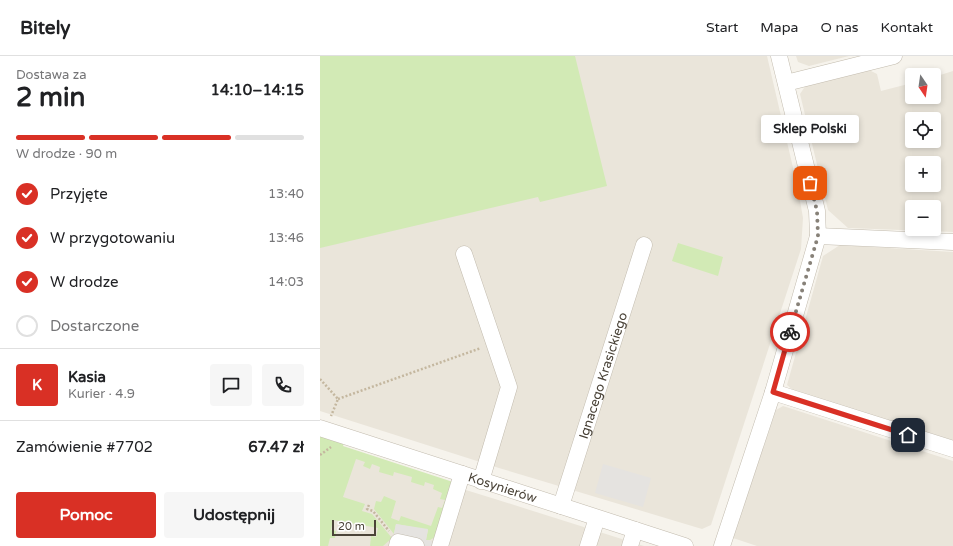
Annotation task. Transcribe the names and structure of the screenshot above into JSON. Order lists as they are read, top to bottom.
{
  "streets": {
    "street": ["Ignacego Krasickiego", "Kosynierów"]
  },
  "crossings": [
    ["Ignacego Krasickiego", "Kosynierów"]
  ],
  "places": ["Sklep Polski"],
  "scale_bar": "20 m",
  "north": "bottom",
  "page": {
    "header": "Bitely",
    "nav": [
      "Start",
      "Mapa",
      "O nas",
      "Kontakt"
    ],
    "heading": ["2 min", "Dostawa za", "14:10–14:15"],
    "panel": [
      "Kasia",
      "Kurier · 4.9",
      "Zamówienie #7702",
      "67.47 zł"
    ],
    "map_buttons": ["+", "−"],
    "bubble": "Sklep Polski",
    "bar": "W drodze · 90 m",
    "list": [
      ["Przyjęte", "13:40"],
      ["W przygotowaniu", "13:46"],
      ["W drodze", "14:03"],
      "Dostarczone"
    ],
    "round": "K",
    "buttons": ["Pomoc", "Udostępnij"],
    "scale": "20 m"
  }
}
